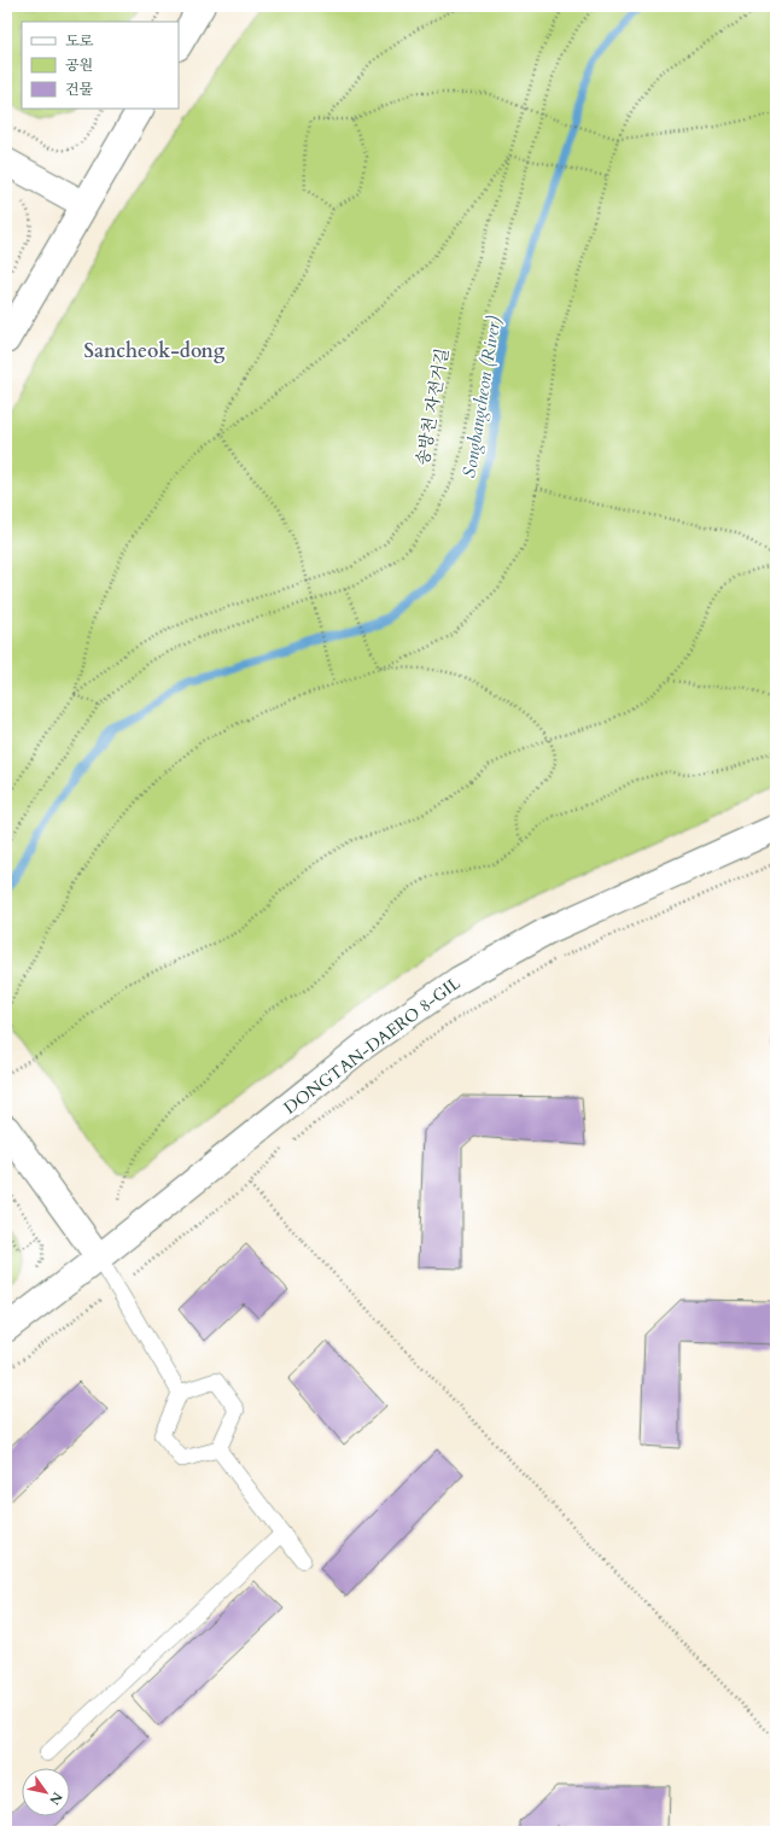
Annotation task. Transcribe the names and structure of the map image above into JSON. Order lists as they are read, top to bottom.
{
  "streets": {
    "street": ["DONGTAN-DAERO 8-GIL"],
    "path": ["송방천 자전거길"]
  },
  "districts": ["Sancheok-dong"],
  "water": ["Songbangcheon (River)"],
  "legend": ["도로", "공원", "건물"],
  "north": "bottom right"
}
